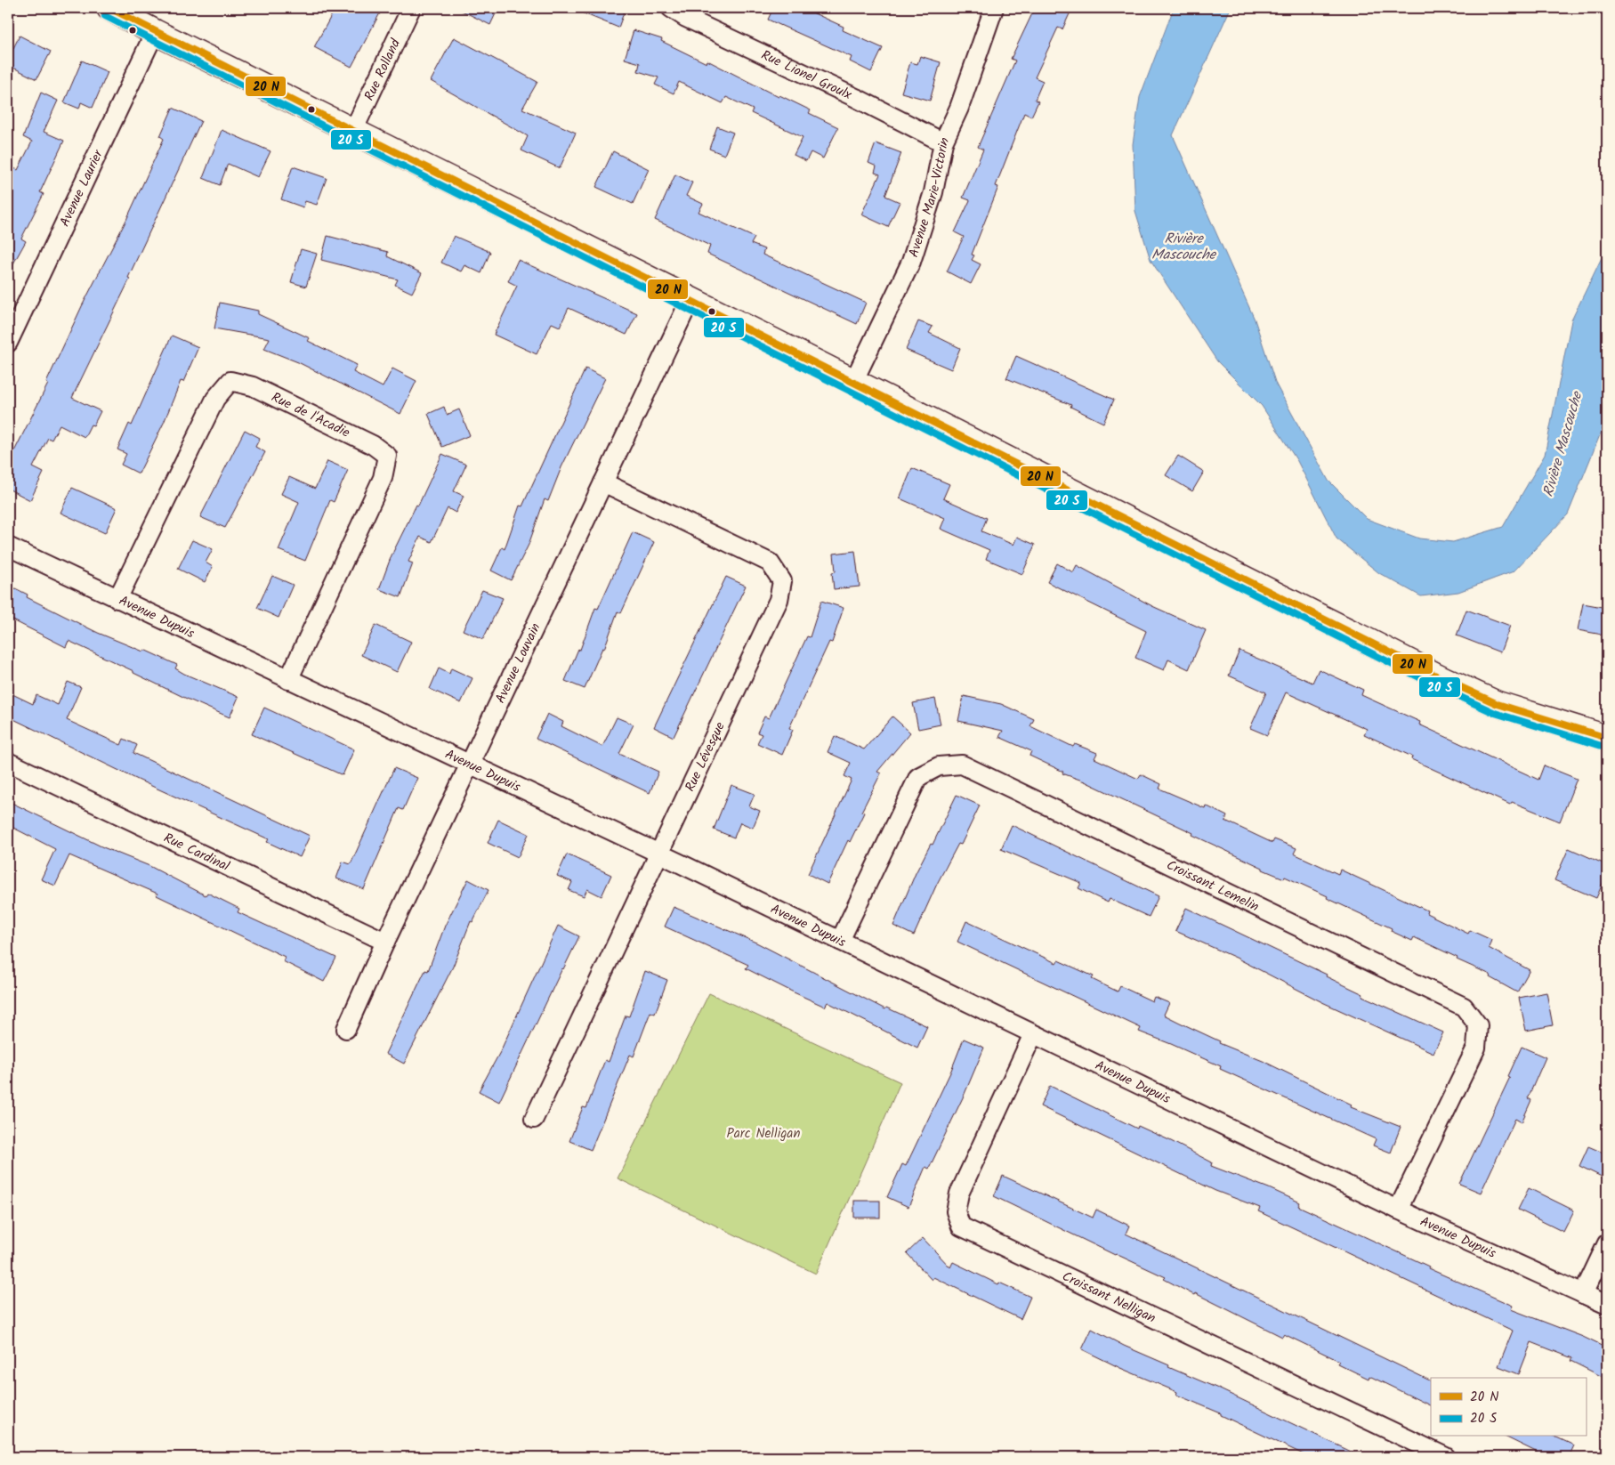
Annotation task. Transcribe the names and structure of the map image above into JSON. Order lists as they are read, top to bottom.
{
  "streets": {
    "street": [
      "Rue Rolland",
      "Rue Lionel Groulx",
      "Avenue Laurier",
      "Avenue Marie-Victorin",
      "Rue de l'Acadie",
      "Avenue Dupuis",
      "Avenue Louvain",
      "Rue Lévesque",
      "Rue Cardinal",
      "Croissant Lemelin",
      "Croissant Nelligan"
    ]
  },
  "crossings": [
    ["Rue Lionel Groulx", "Avenue Marie-Victorin"],
    ["Rue de l'Acadie", "Avenue Dupuis"],
    ["Avenue Dupuis", "Avenue Louvain"],
    ["Avenue Dupuis", "Rue Lévesque"],
    ["Avenue Dupuis", "Croissant Lemelin"],
    ["Avenue Dupuis", "Croissant Nelligan"],
    ["Avenue Louvain", "Rue Lévesque"],
    ["Avenue Louvain", "Rue Cardinal"]
  ],
  "water": ["Rivière Mascouche"],
  "parks": ["Parc Nelligan"],
  "legend": ["20 N", "20 S"]
}
